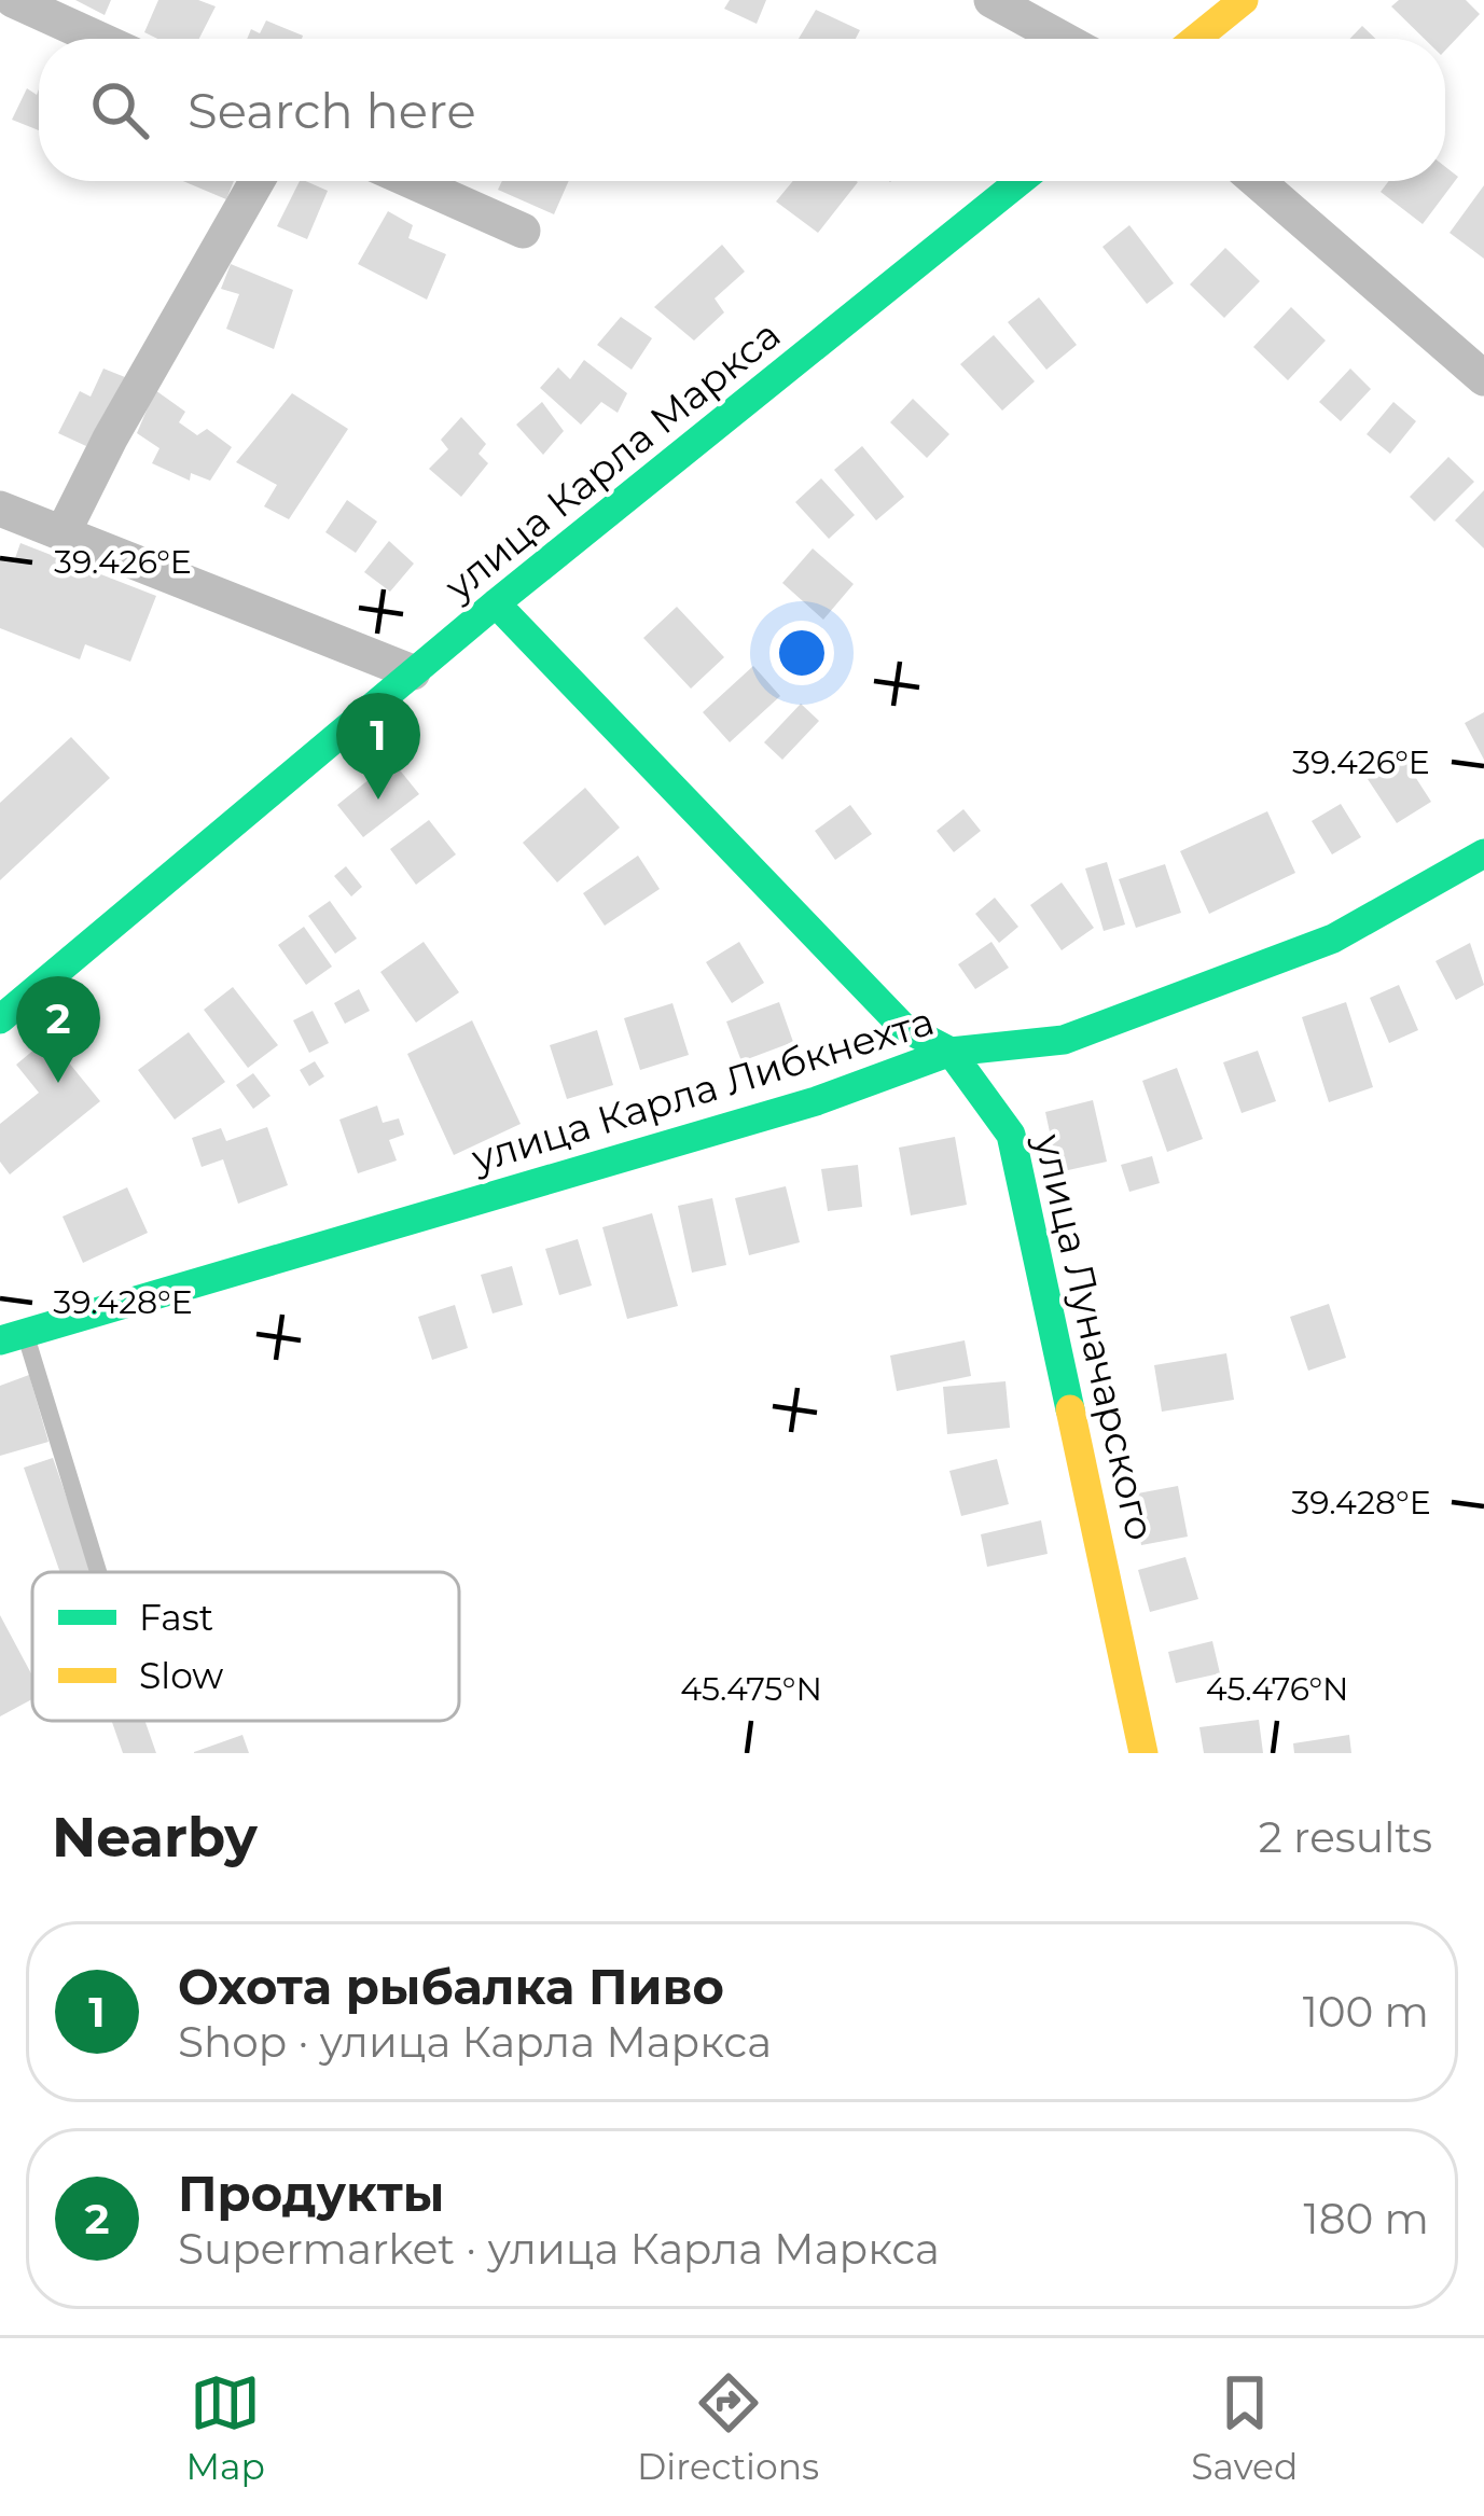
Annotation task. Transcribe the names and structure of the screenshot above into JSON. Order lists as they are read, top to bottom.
{
  "streets": {
    "street": ["улица Карла Маркса", "улица Карла Либкнехта", "улица Луначарского"]
  },
  "crossings": [
    ["улица Карла Маркса", "улица Луначарского"],
    ["улица Карла Либкнехта", "улица Луначарского"]
  ],
  "legend": ["Fast", "Slow"],
  "page": {
    "search": "Search here",
    "pins": ["1", "2"],
    "heading": ["Nearby", "2 results"],
    "list": [
      {
        "mark": "1",
        "name": "Охота рыбалка Пиво",
        "note": "Shop · улица Карла Маркса",
        "value": "100 m"
      },
      {
        "mark": "2",
        "name": "Продукты",
        "note": "Supermarket · улица Карла Маркса",
        "value": "180 m"
      }
    ],
    "nav": ["Map", "Directions", "Saved"]
  },
  "coordinates": [
    "39.426°E",
    "39.428°E",
    "45.475°N",
    "45.476°N"
  ]
}
